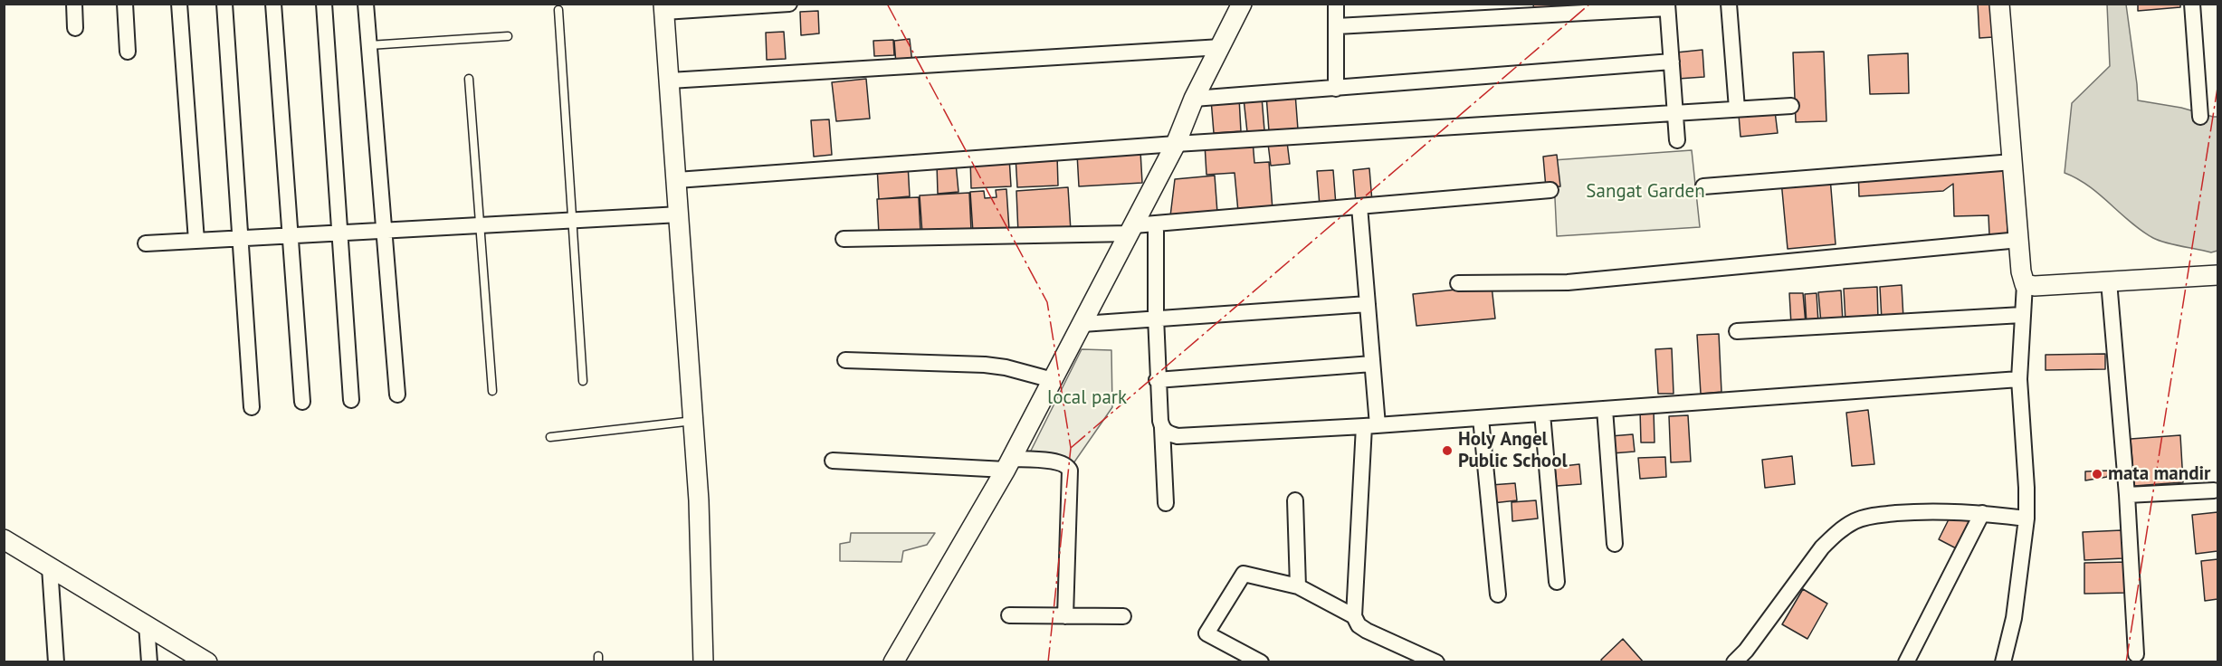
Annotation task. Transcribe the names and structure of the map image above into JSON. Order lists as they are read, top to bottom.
{
  "parks": ["Sangat Garden", "local park"],
  "places": ["Holy Angel Public School", "mata mandir"]
}
